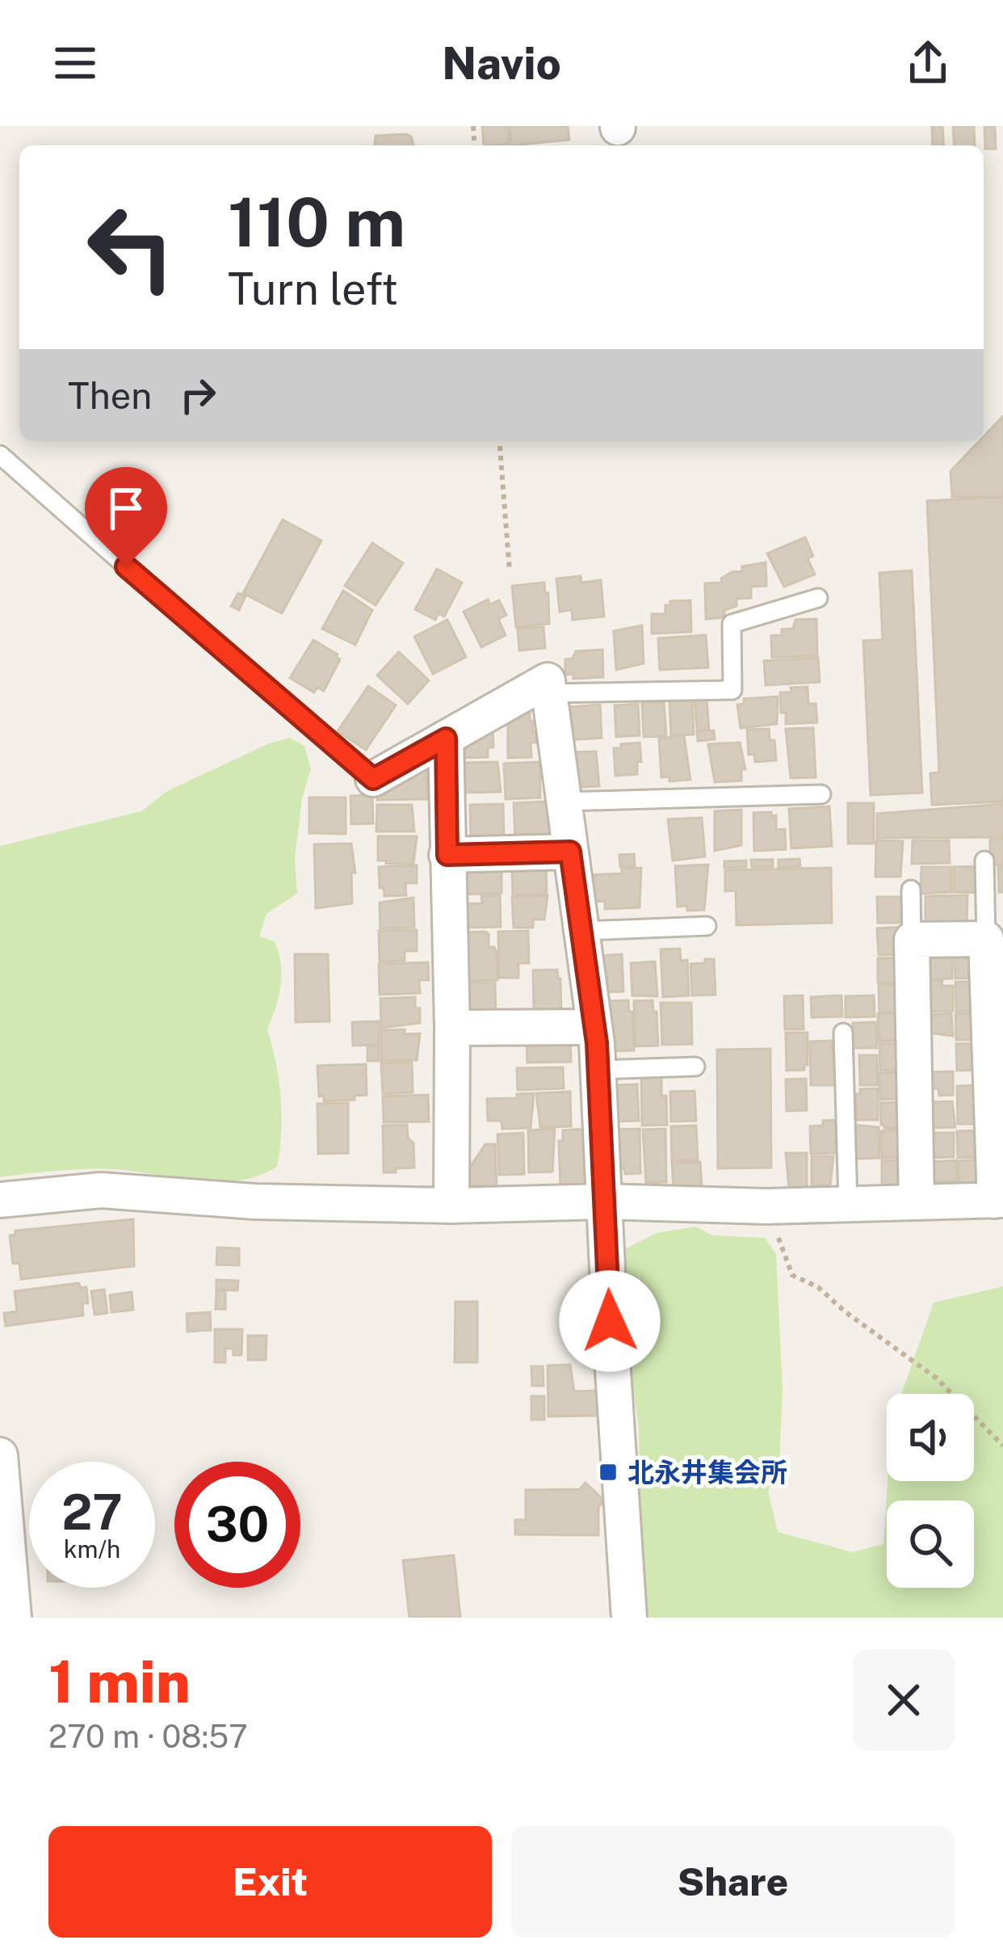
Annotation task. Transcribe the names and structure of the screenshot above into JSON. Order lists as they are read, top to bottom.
{
  "places": {
    "transit": ["北永井集会所"]
  },
  "page": {
    "header": "Navio",
    "turn": ["110 m", "Turn left"],
    "then": "Then",
    "speed": "27 km/h",
    "limit": "30",
    "heading": ["1 min", "270 m · 08:57"],
    "buttons": ["Exit", "Share"]
  }
}
